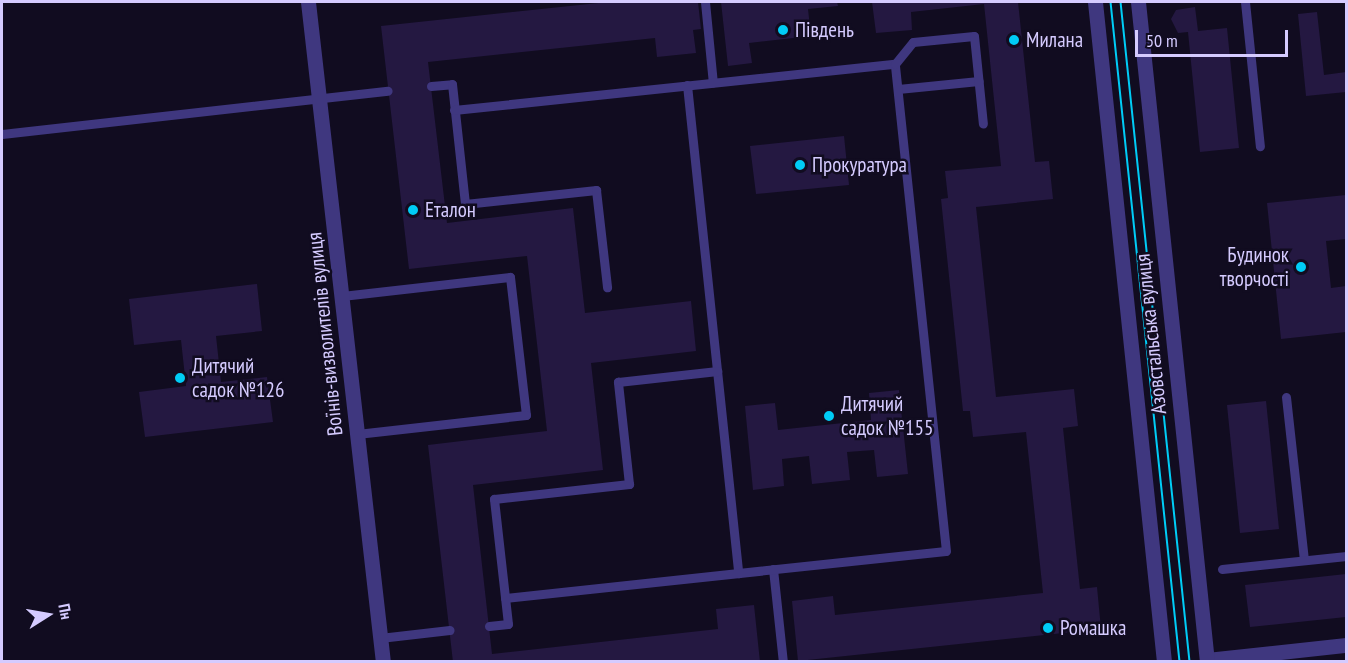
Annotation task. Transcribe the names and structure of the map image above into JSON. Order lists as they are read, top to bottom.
{
  "streets": {
    "street": ["Воїнів-визволителів вулиця", "Азовстальська вулиця"]
  },
  "places": [
    "Південь",
    "Милана",
    "Прокуратура",
    "Еталон",
    "Будинок творчості",
    "Дитячий садок №126",
    "Дитячий садок №155",
    "Ромашка"
  ],
  "scale_bar": "50 m",
  "north": "right"
}
